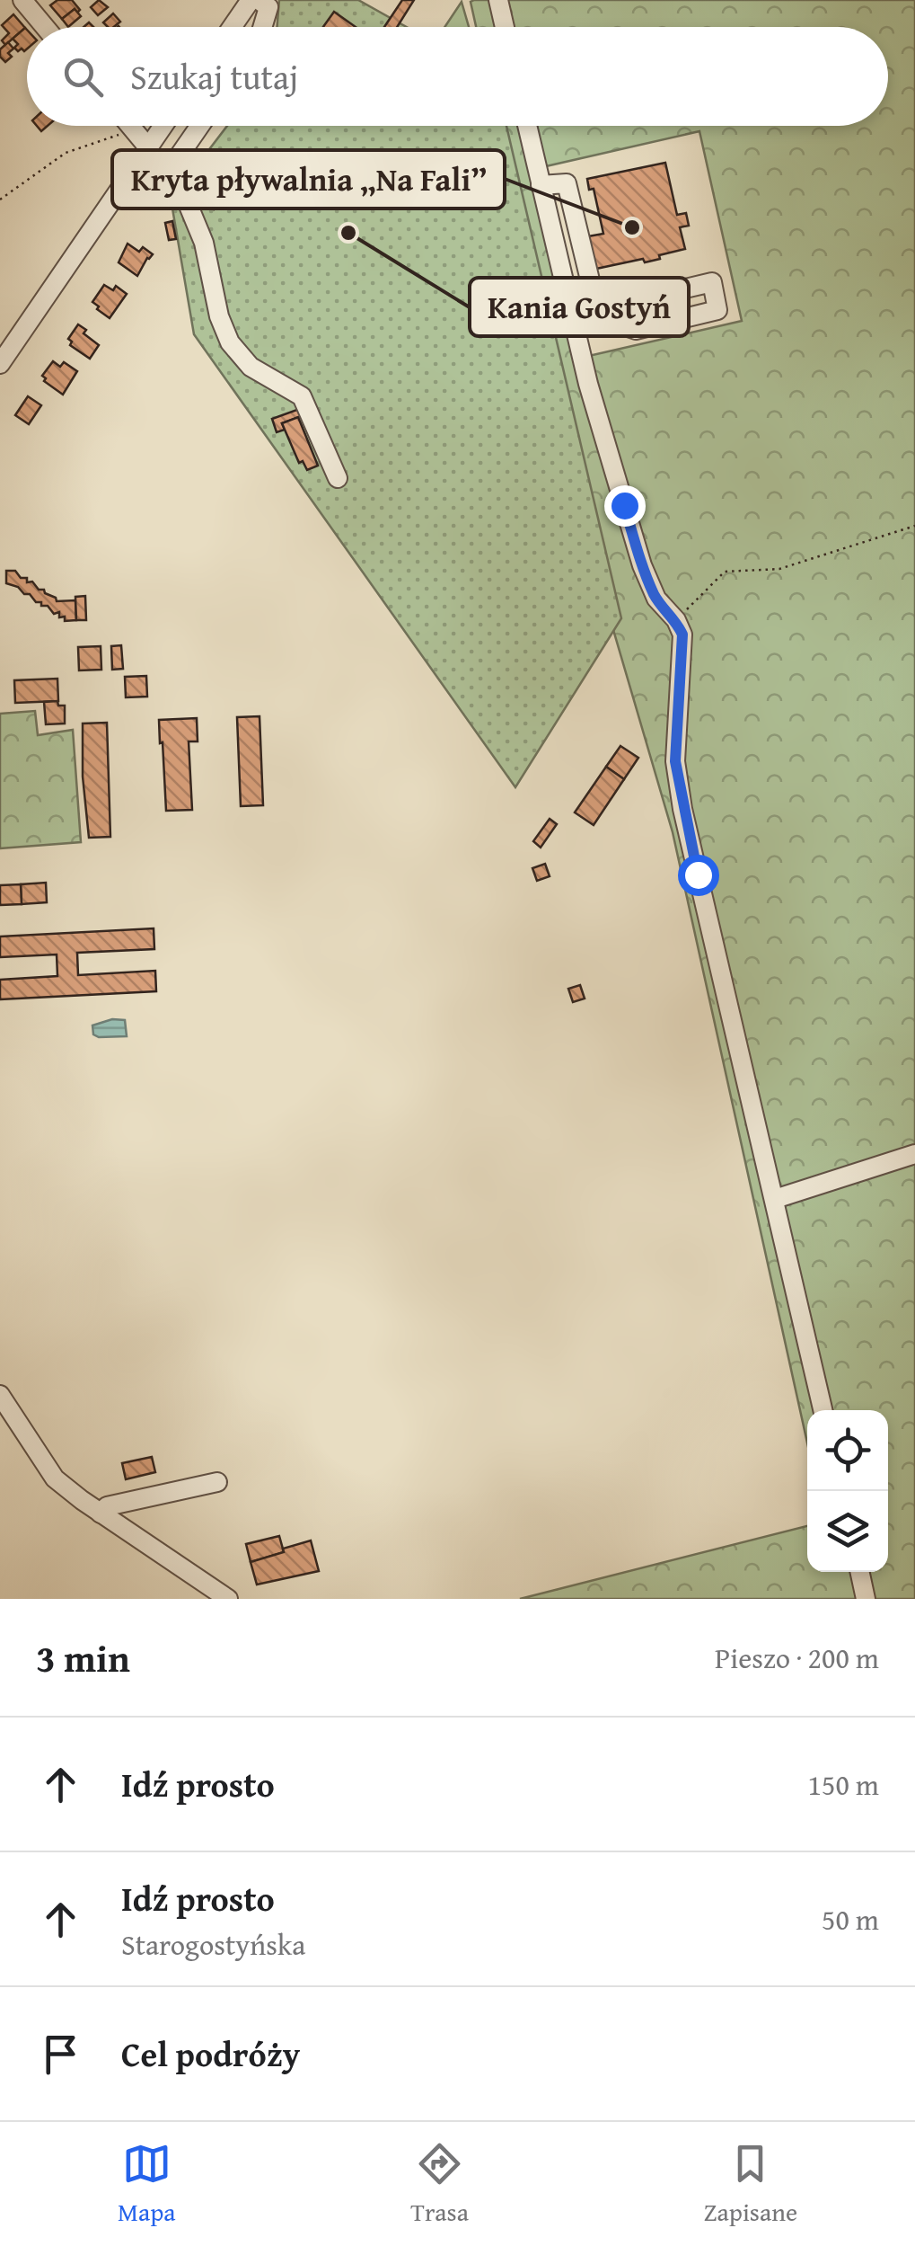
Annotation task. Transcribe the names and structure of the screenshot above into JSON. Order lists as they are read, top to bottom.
{
  "places": ["Kryta pływalnia „Na Fali”", "Kania Gostyń"],
  "page": {
    "search": "Szukaj tutaj",
    "heading": ["3 min", "Pieszo · 200 m"],
    "list": [
      ["Idź prosto", "150 m"],
      ["Idź prosto", "Starogostyńska", "50 m"],
      "Cel podróży"
    ],
    "nav": ["Mapa", "Trasa", "Zapisane"]
  }
}
